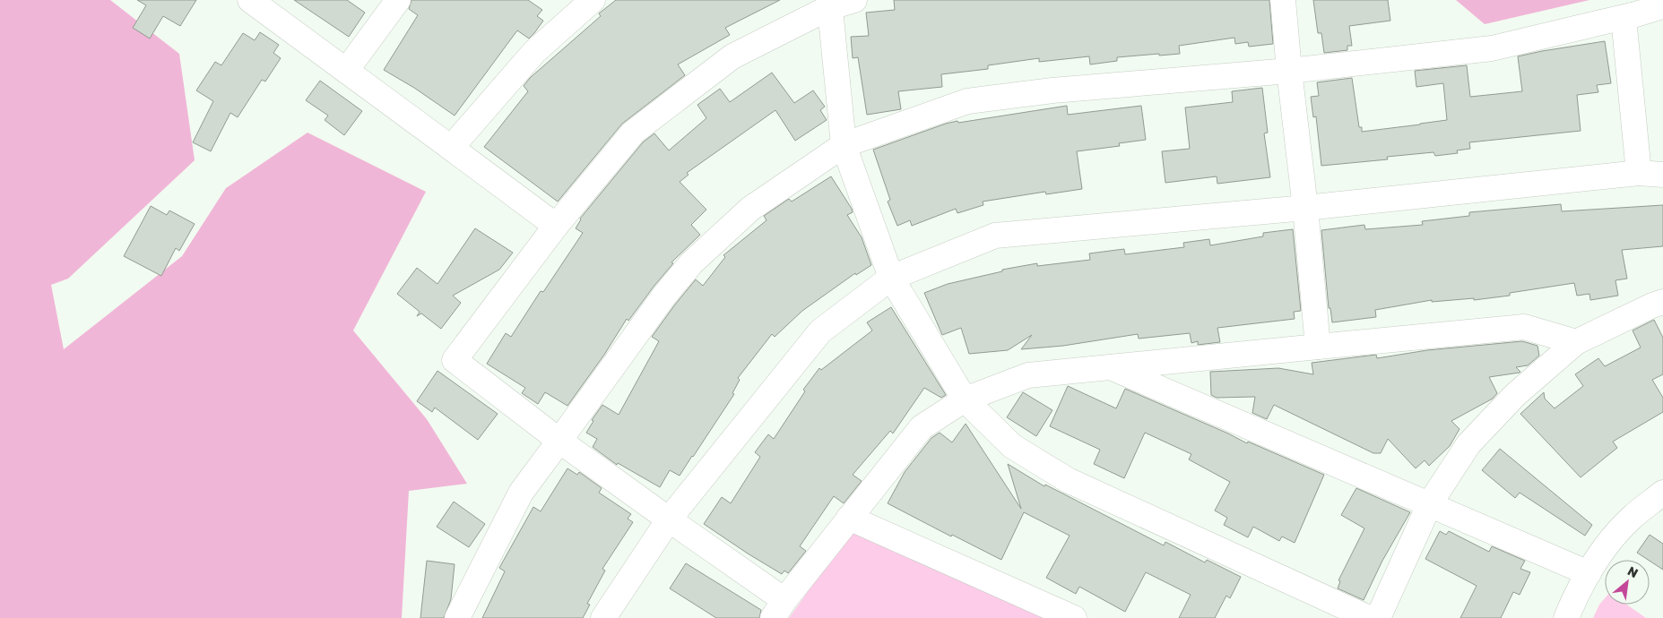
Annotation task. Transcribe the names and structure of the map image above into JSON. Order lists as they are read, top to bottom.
{
  "north": "top right"
}
